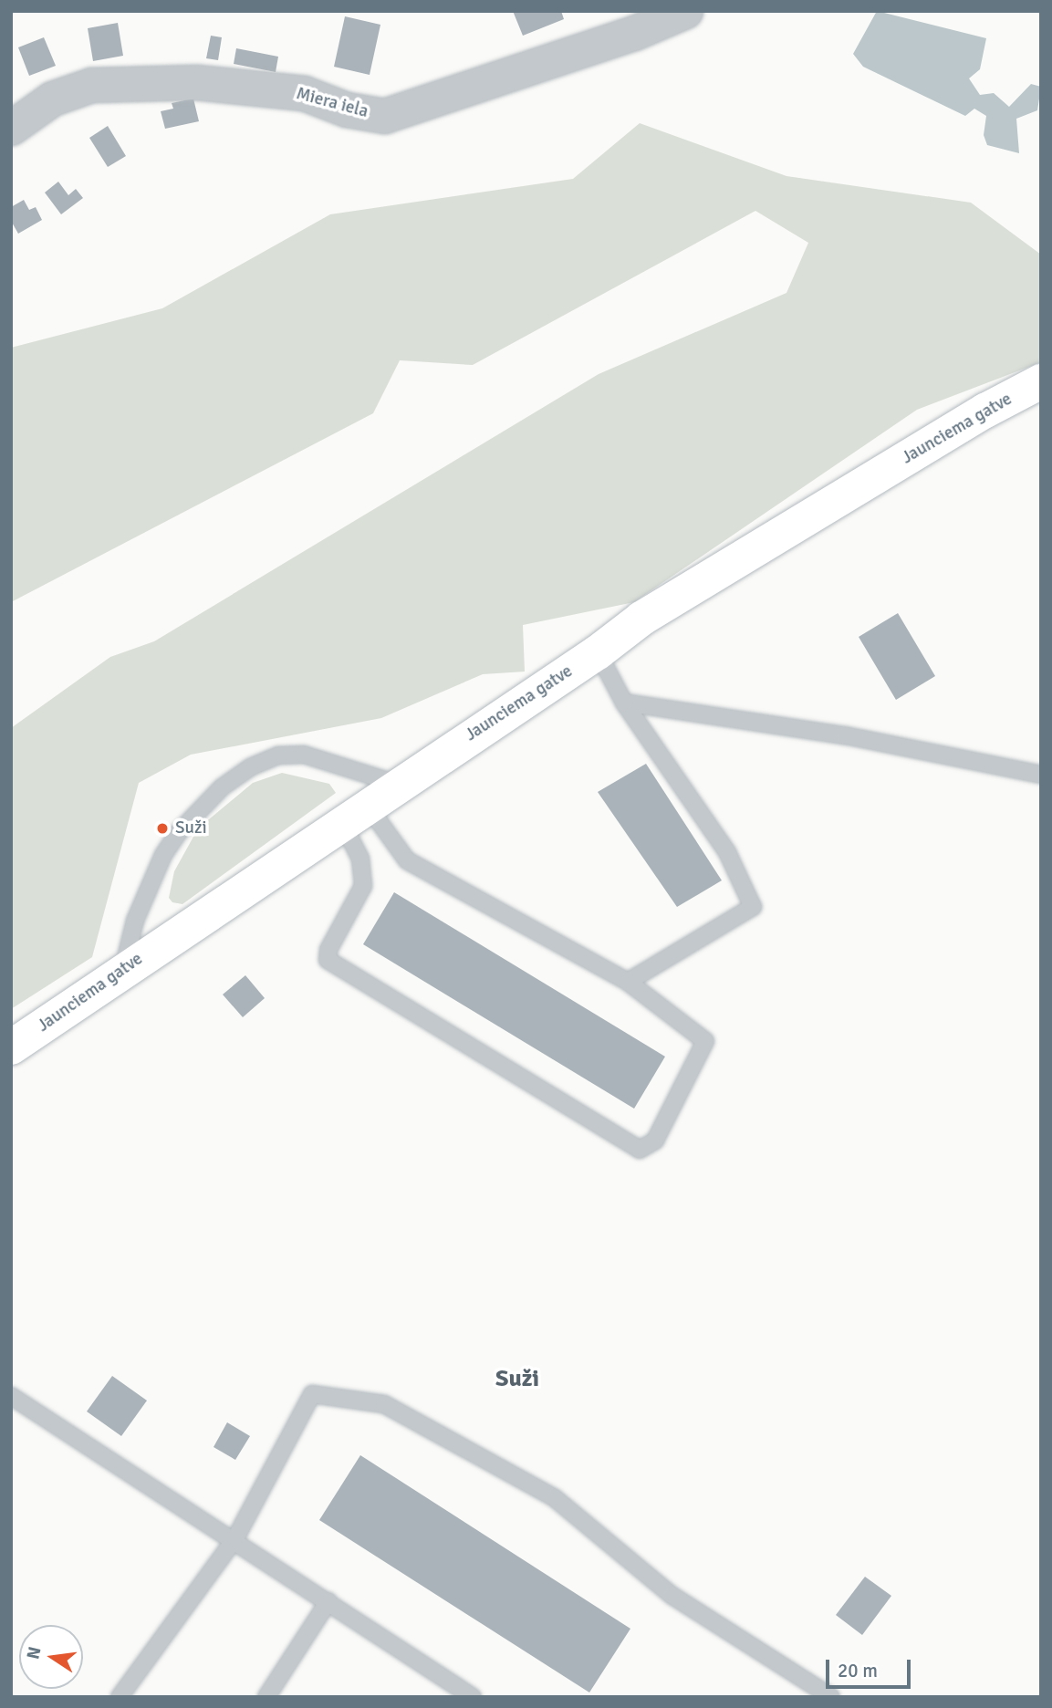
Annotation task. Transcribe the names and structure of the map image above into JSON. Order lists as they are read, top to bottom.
{
  "streets": {
    "main road": ["Jaunciema gatve"],
    "street": ["Miera iela"]
  },
  "districts": ["Suži"],
  "places": ["Suži"],
  "scale_bar": "20 m",
  "north": "left"
}
